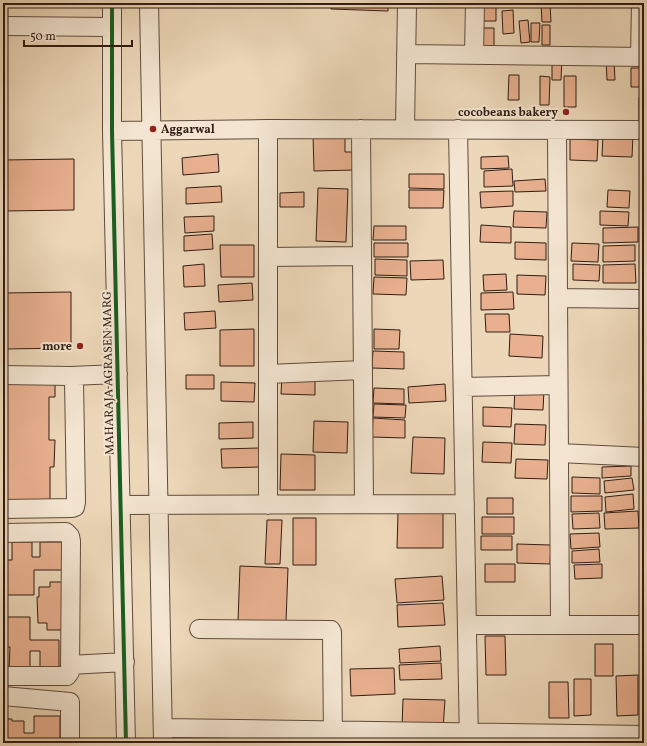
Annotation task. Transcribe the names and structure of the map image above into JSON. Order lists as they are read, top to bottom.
{
  "streets": {
    "street": ["MAHARAJA AGRASEN MARG"]
  },
  "places": ["cocobeans bakery", "Aggarwal", "more"],
  "scale_bar": "50 m"
}
